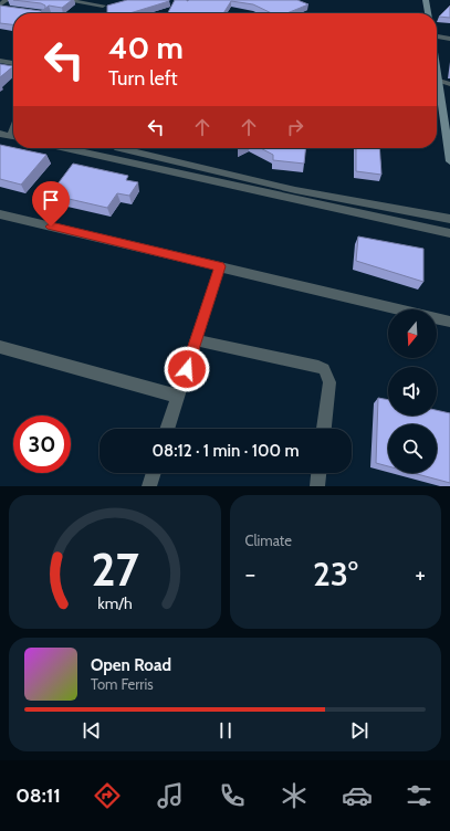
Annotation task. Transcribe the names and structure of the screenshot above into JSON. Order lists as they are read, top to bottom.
{
  "north": "bottom",
  "page": {
    "turn": ["40 m", "Turn left"],
    "limit": "30",
    "trip": "08:12 · 1 min · 100 m",
    "tile": "Climate",
    "heat": ["−", "23°", "+"],
    "song": ["Open Road", "Tom Ferris"],
    "tabs": "08:11",
    "gauge": ["27", "km/h"]
  }
}
